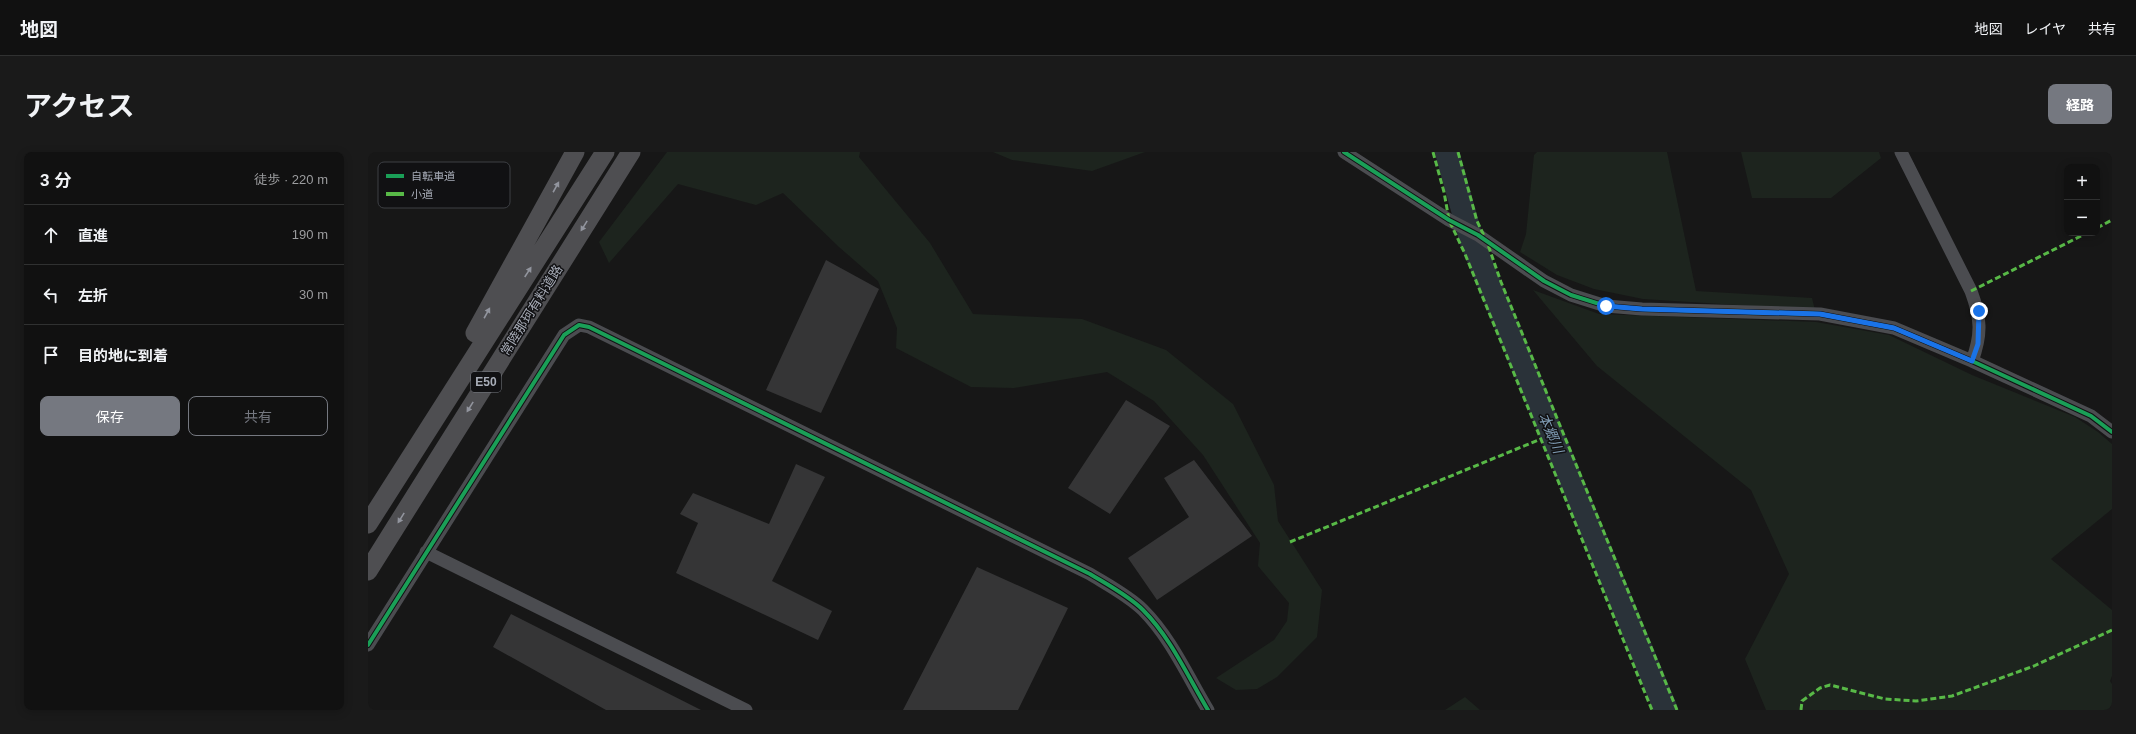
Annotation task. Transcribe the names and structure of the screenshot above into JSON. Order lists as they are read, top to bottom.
{
  "streets": {
    "highway": ["常陸那珂有料道路", "E50"]
  },
  "water": ["本郷川"],
  "legend": ["自転車道", "小道"],
  "page": {
    "header": "地図",
    "nav": ["地図", "レイヤ", "共有"],
    "title": "アクセス",
    "buttons": [
      "経路",
      ["保存", "共有"]
    ],
    "heading": ["3 分", "徒歩 · 220 m"],
    "map_buttons": ["+", "−"],
    "list": [
      ["直進", "190 m"],
      ["左折", "30 m"],
      "目的地に到着"
    ]
  }
}
